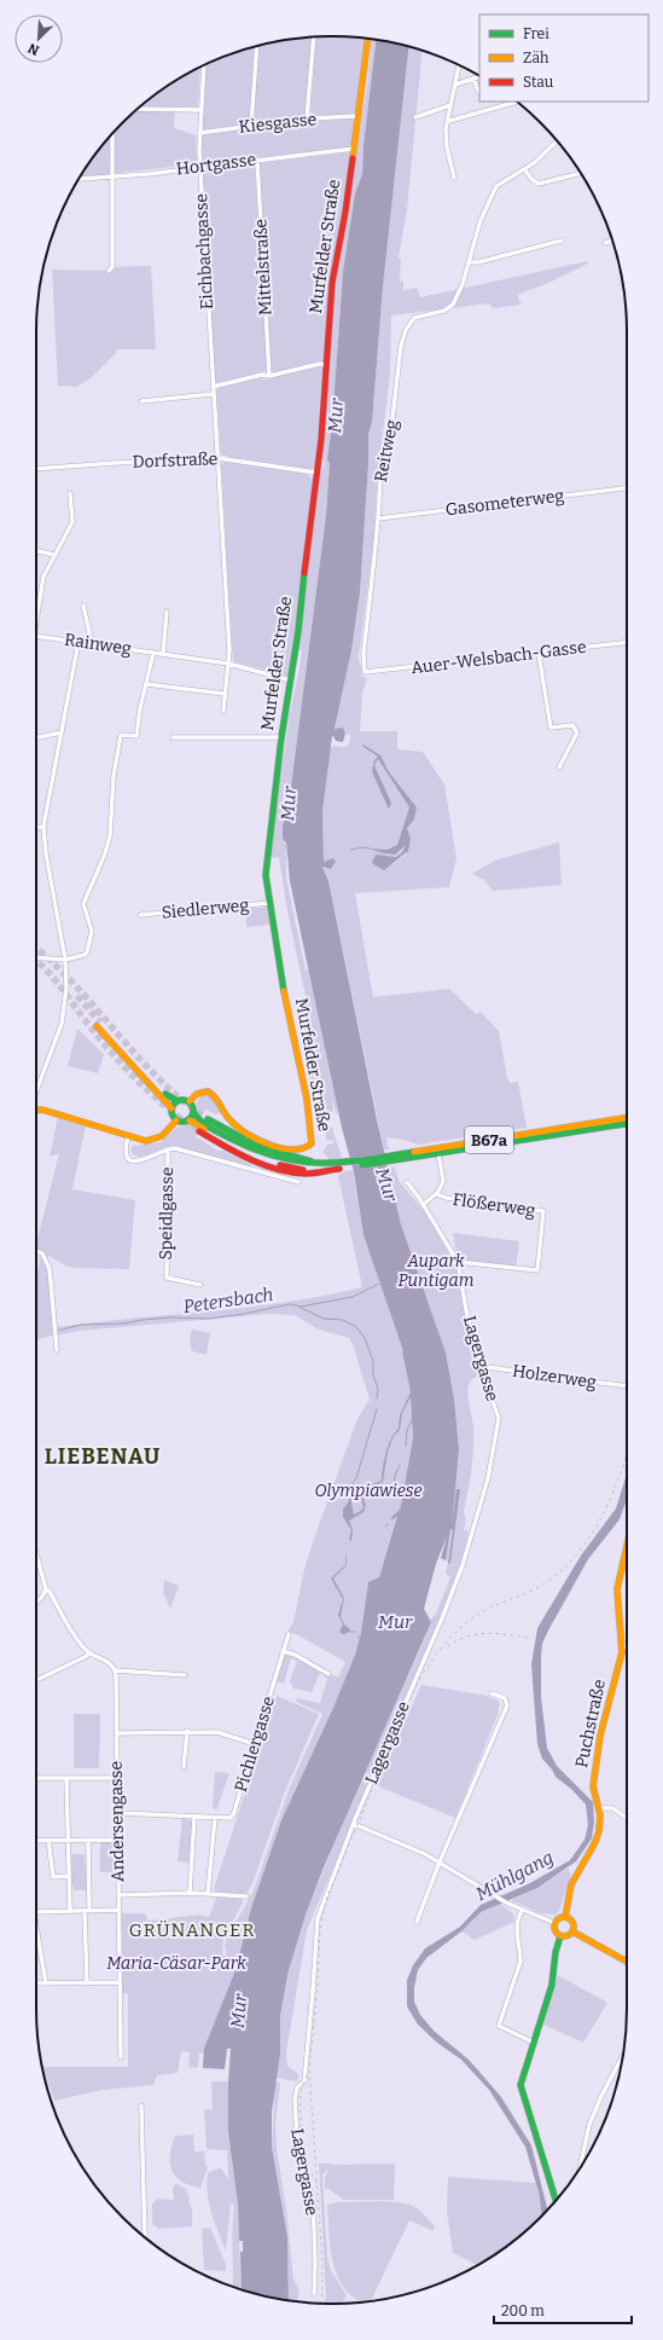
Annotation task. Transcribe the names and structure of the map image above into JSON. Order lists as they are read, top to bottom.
{
  "streets": {
    "main road": ["Murfelder Straße", "B67a", "Puchstraße"],
    "street": [
      "Kiesgasse",
      "Hortgasse",
      "Eichbachgasse",
      "Mittelstraße",
      "Reitweg",
      "Dorfstraße",
      "Gasometerweg",
      "Rainweg",
      "Auer-Welsbach-Gasse",
      "Siedlerweg",
      "Flößerweg",
      "Speidlgasse",
      "Lagergasse",
      "Holzerweg",
      "Pichlergasse",
      "Andersengasse"
    ]
  },
  "crossings": [
    ["Kiesgasse", "Murfelder Straße"],
    ["Kiesgasse", "Eichbachgasse"],
    ["Hortgasse", "Murfelder Straße"],
    ["Hortgasse", "Eichbachgasse"],
    ["Hortgasse", "Mittelstraße"],
    ["Murfelder Straße", "Dorfstraße"],
    ["Murfelder Straße", "Rainweg"],
    ["Murfelder Straße", "Siedlerweg"],
    ["Eichbachgasse", "Dorfstraße"],
    ["Eichbachgasse", "Rainweg"],
    ["Reitweg", "Gasometerweg"],
    ["Reitweg", "Auer-Welsbach-Gasse"],
    ["B67a", "Flößerweg"],
    ["Flößerweg", "Lagergasse"],
    ["Lagergasse", "Holzerweg"],
    ["Pichlergasse", "Andersengasse"]
  ],
  "districts": ["LIEBENAU", "GRÜNANGER"],
  "water": ["Mur", "Petersbach", "Mühlgang"],
  "parks": ["Aupark Puntigam", "Olympiawiese", "Maria-Cäsar-Park"],
  "legend": ["Frei", "Zäh", "Stau"],
  "scale_bar": "200 m",
  "north": "bottom left"
}
